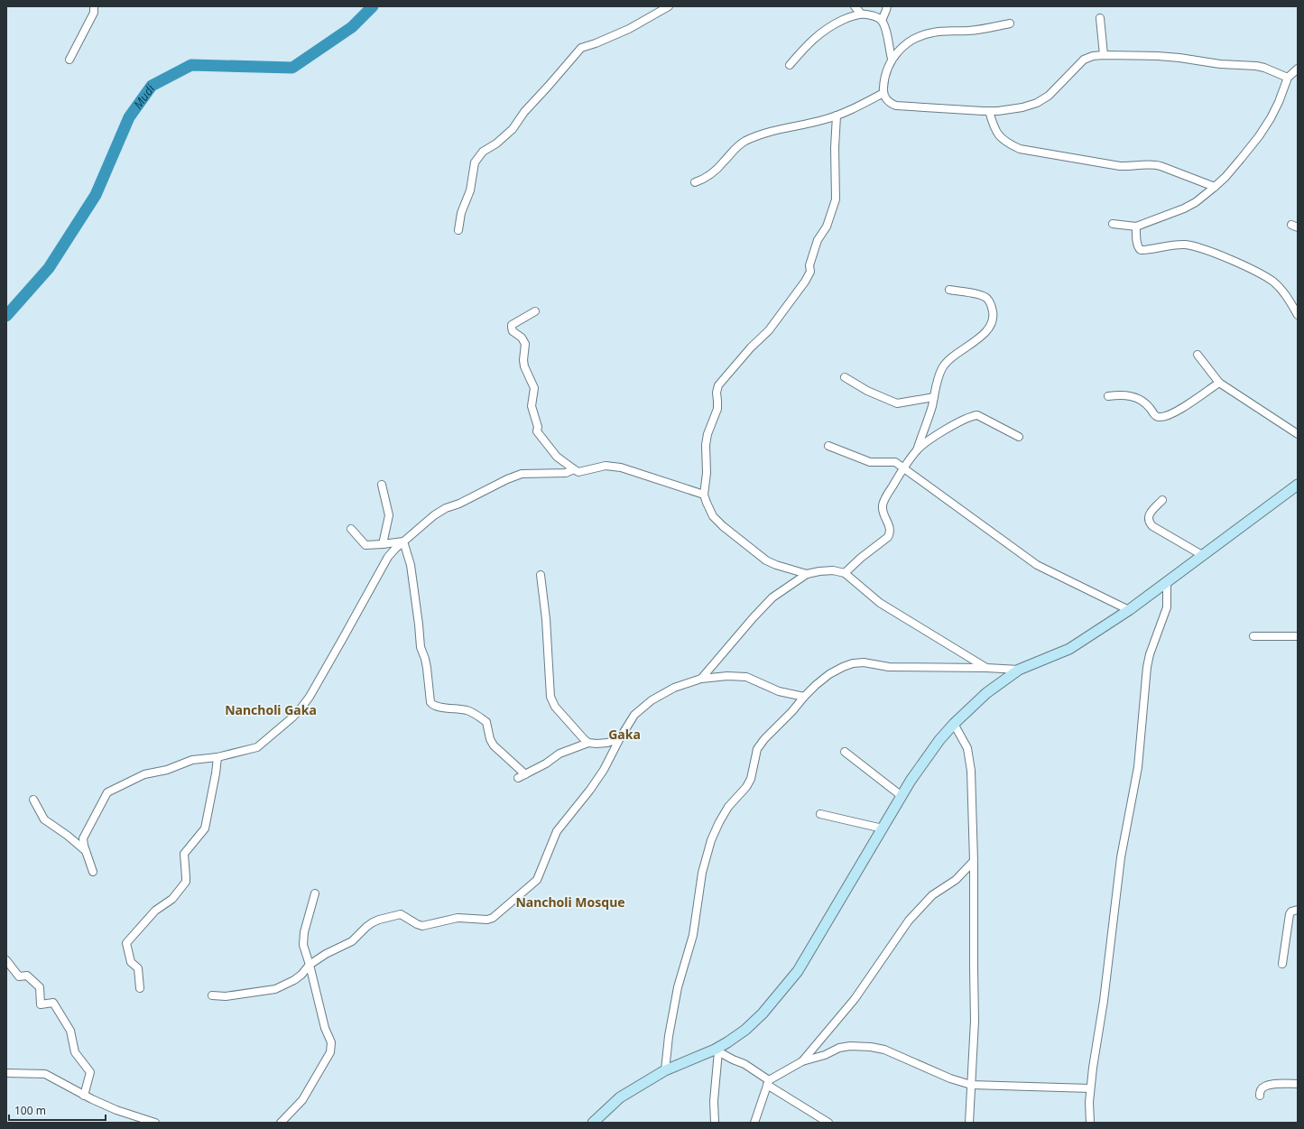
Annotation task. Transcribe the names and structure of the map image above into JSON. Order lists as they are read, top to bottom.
{
  "districts": ["Nancholi Gaka", "Gaka", "Nancholi Mosque"],
  "water": ["Mudi"],
  "scale_bar": "100 m"
}
